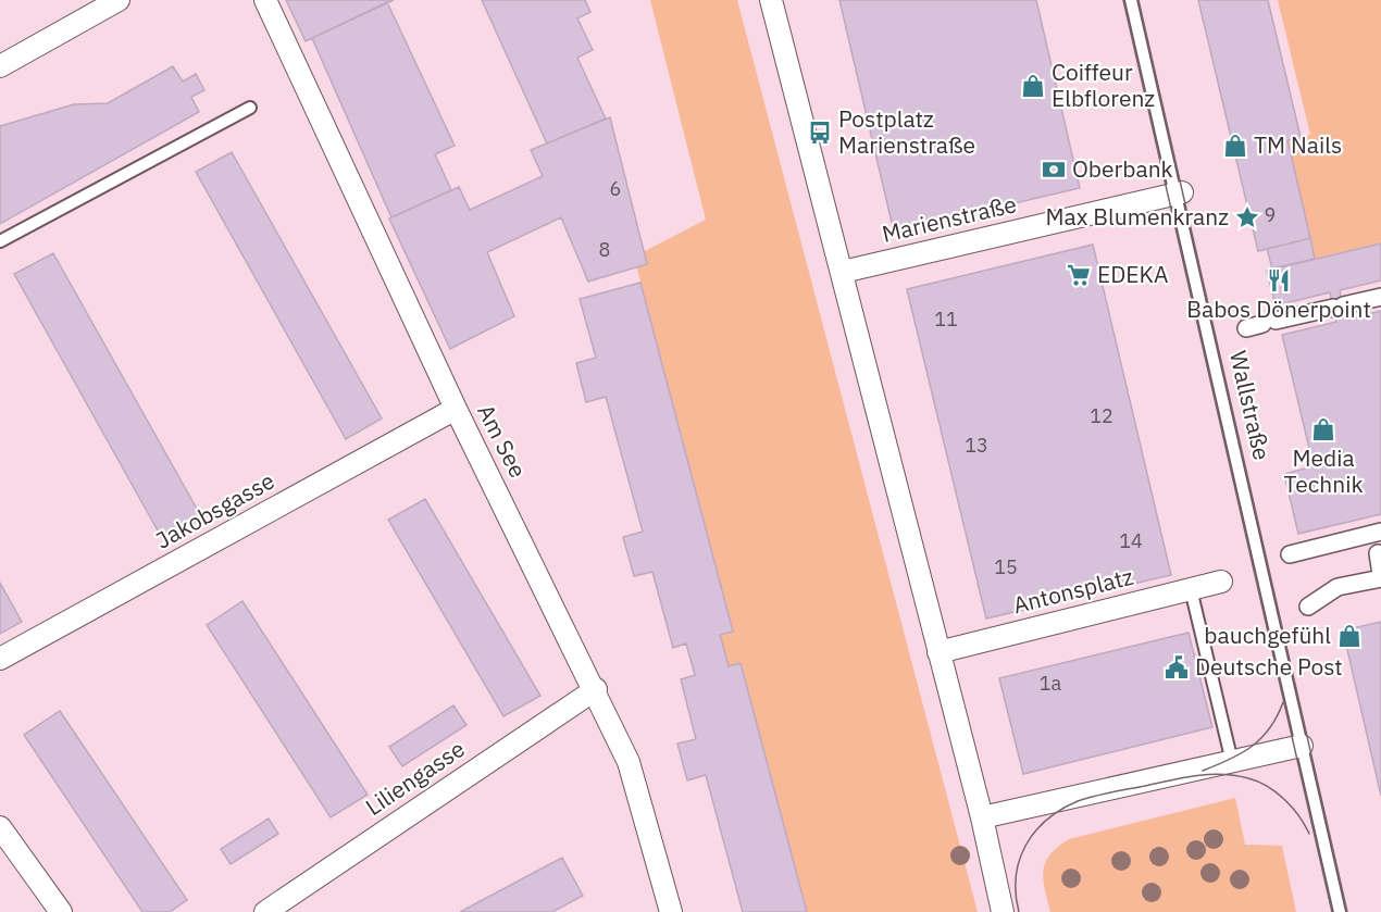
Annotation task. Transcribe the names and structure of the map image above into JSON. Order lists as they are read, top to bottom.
{
  "streets": {
    "street": [
      "Marienstraße",
      "Am See",
      "Jakobsgasse",
      "Antonsplatz",
      "Liliengasse"
    ],
    "lane": ["Wallstraße"]
  },
  "crossings": [
    ["Marienstraße", "Wallstraße"],
    ["Am See", "Jakobsgasse"],
    ["Am See", "Liliengasse"]
  ],
  "places": {
    "shop": [
      "Coiffeur Elbflorenz",
      "TM Nails",
      "Media Technik",
      "bauchgefühl"
    ],
    "bus stop": ["Postplatz Marienstraße"],
    "bank": ["Oberbank"],
    "place": ["Max Blumenkranz"],
    "supermarket": ["EDEKA"],
    "restaurant": ["Babos Dönerpoint"],
    "public building": ["Deutsche Post"]
  },
  "house_numbers": [
    "6",
    "9",
    "8",
    "11",
    "12",
    "13",
    "14",
    "15",
    "1a"
  ]
}
